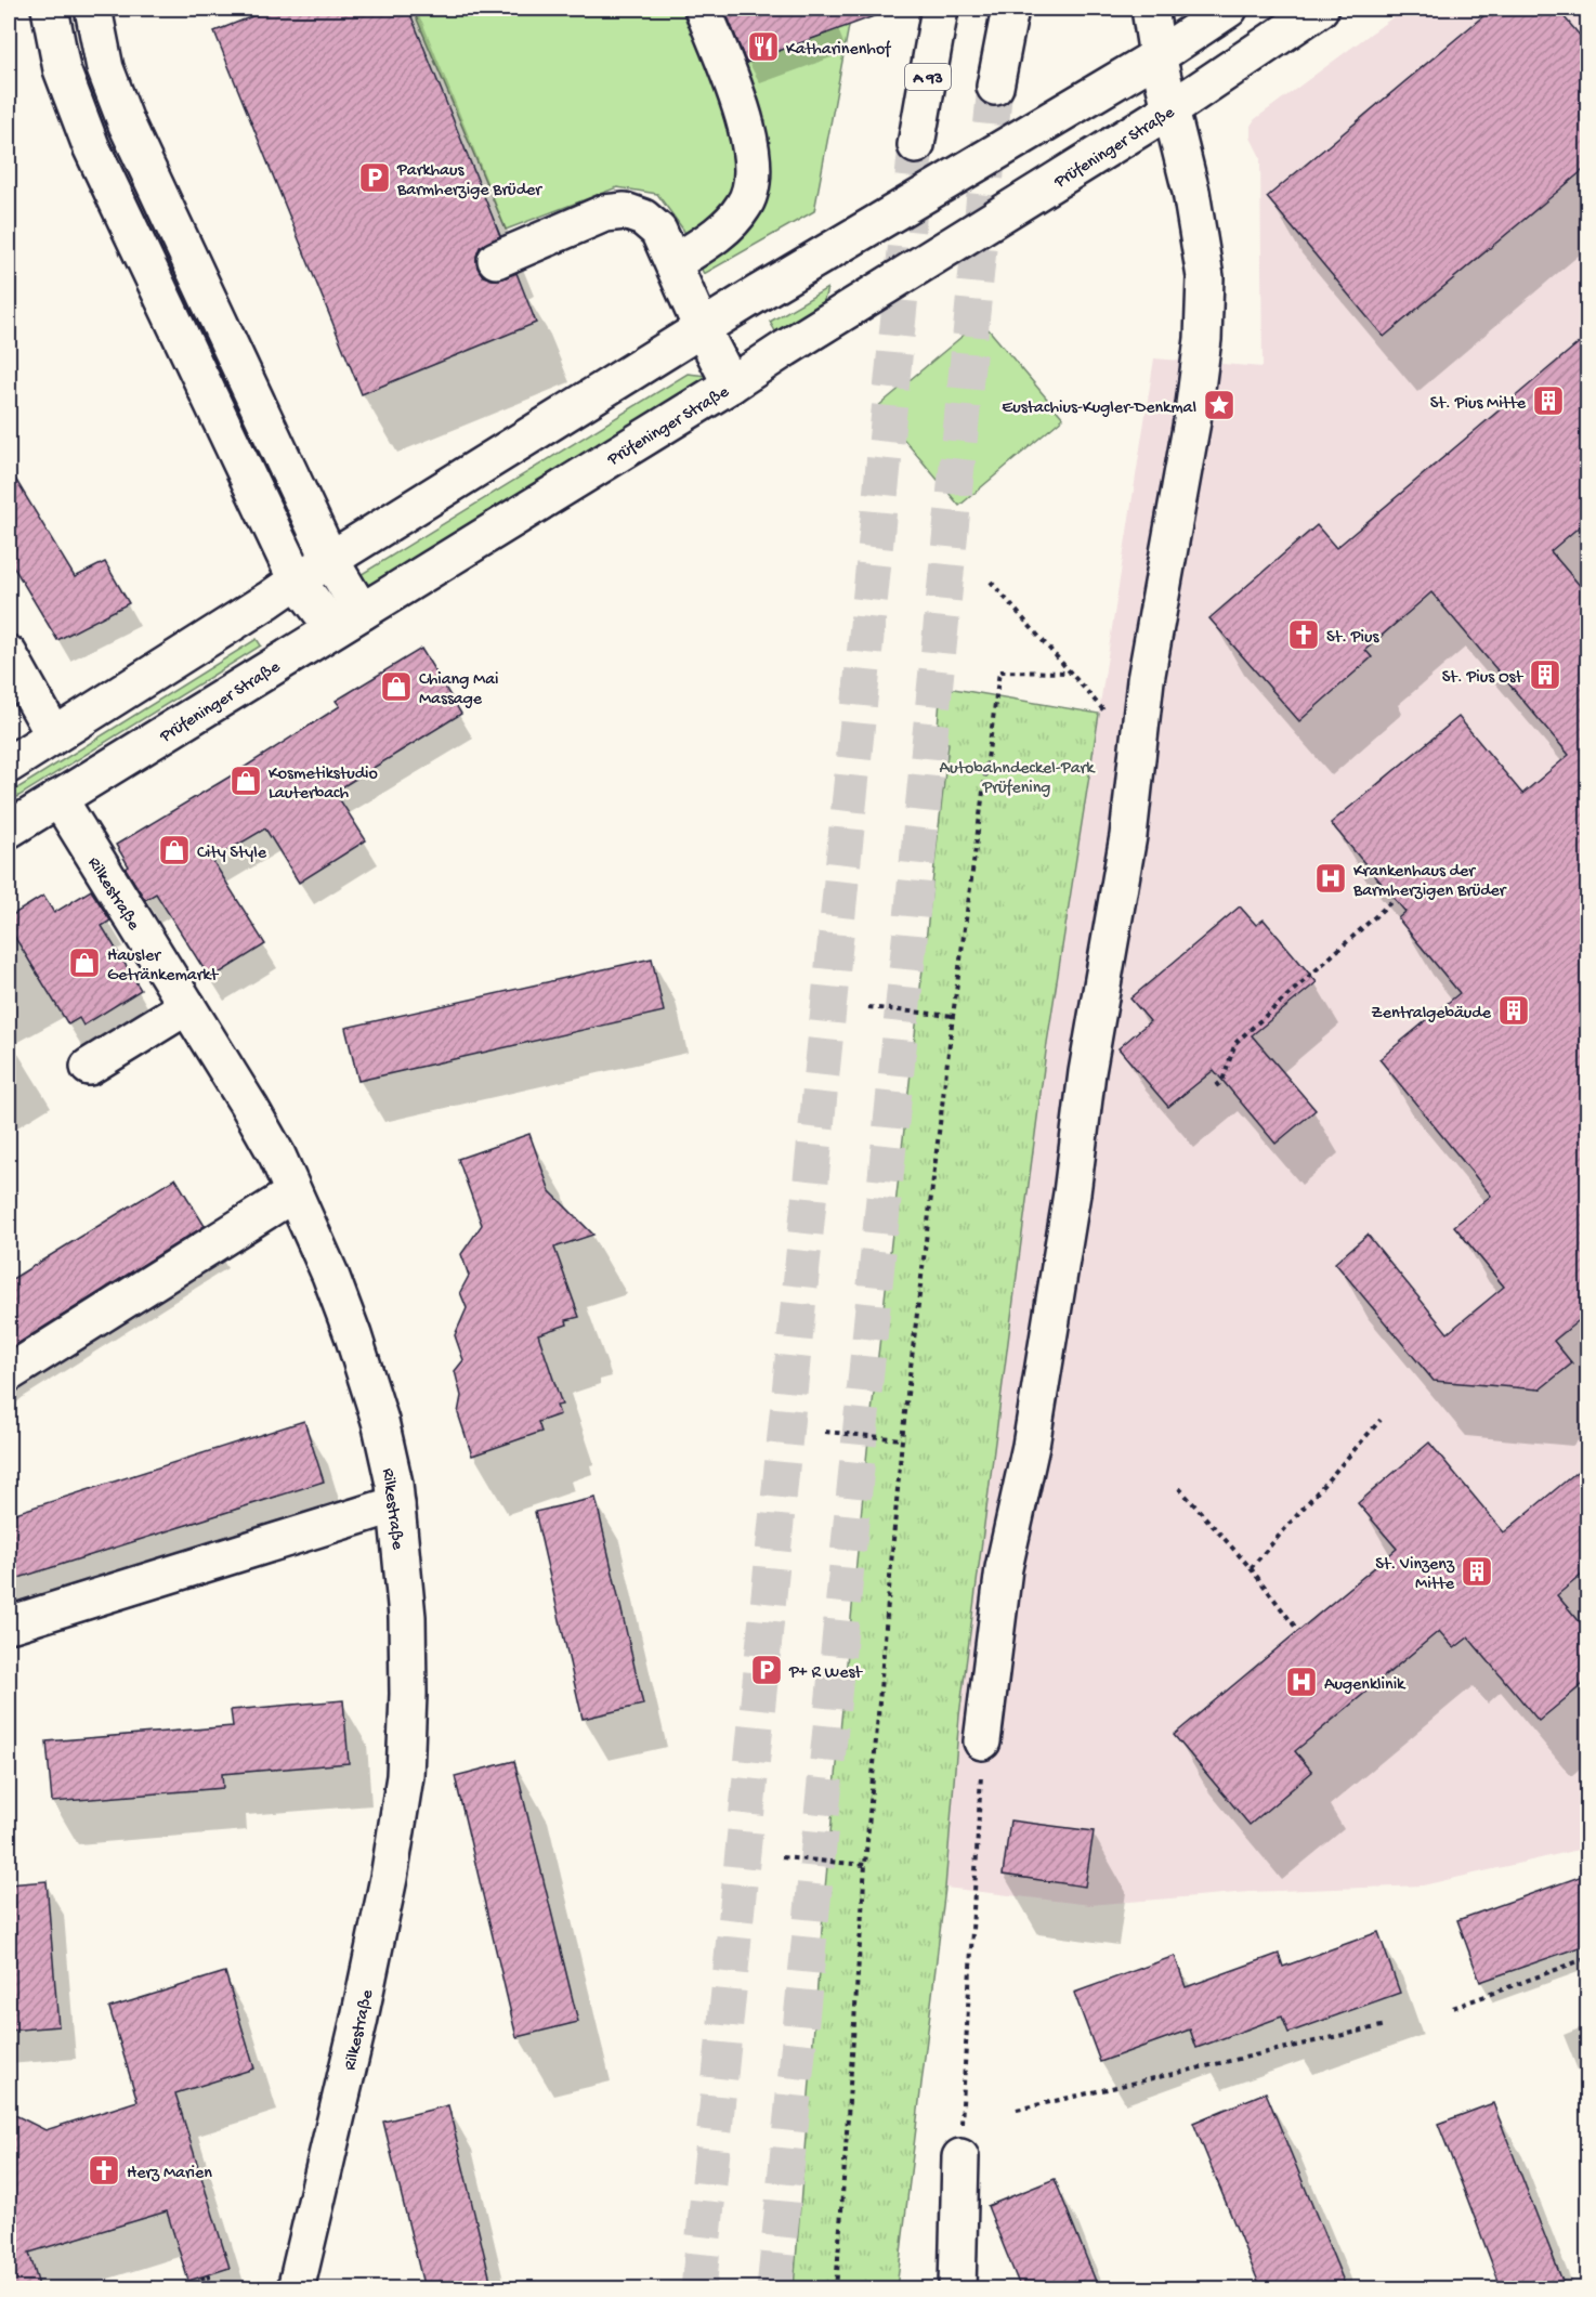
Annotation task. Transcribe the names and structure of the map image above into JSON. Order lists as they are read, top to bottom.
{
  "streets": {
    "main road": ["A 93", "Prüfeninger Straße", "Rilkestraße"]
  },
  "crossings": [
    ["Prüfeninger Straße", "Rilkestraße"]
  ],
  "parks": ["Autobahndeckel-Park Prüfening"],
  "places": {
    "restaurant": ["Katharinenhof"],
    "parking": ["Parkhaus Barmherzige Brüder", "P+ R West"],
    "building": [
      "St. Pius Mitte",
      "St. Pius Ost",
      "Zentralgebäude",
      "St. Vinzenz Mitte"
    ],
    "place": ["Eustachius-Kugler-Denkmal"],
    "church": ["St. Pius", "Herz Marien"],
    "shop": [
      "Chiang Mai Massage",
      "Kosmetikstudio Lauterbach",
      "City Style",
      "Hausler Getränkemarkt"
    ],
    "hospital": ["Krankenhaus der Barmherzigen Brüder", "Augenklinik"]
  }
}
